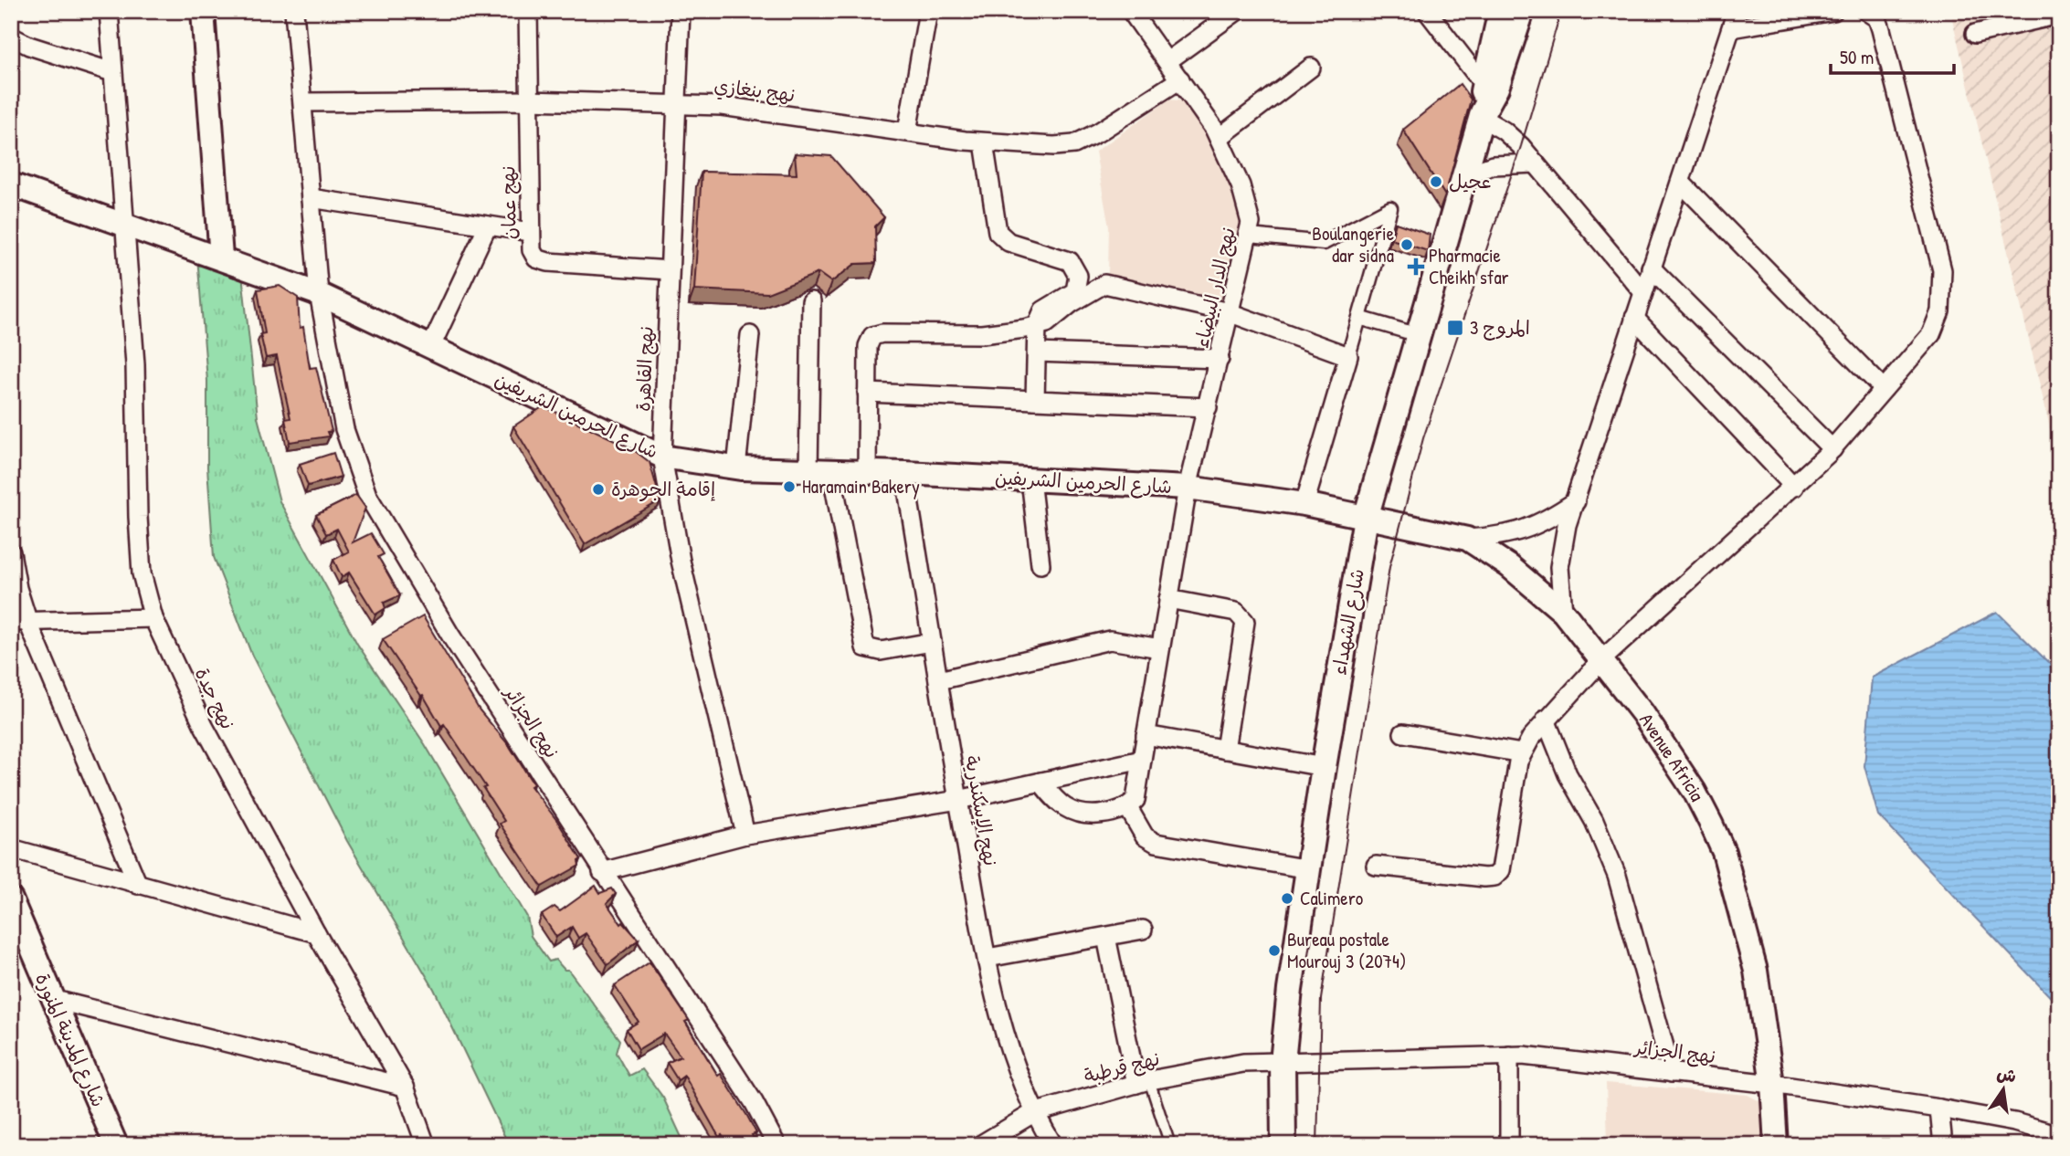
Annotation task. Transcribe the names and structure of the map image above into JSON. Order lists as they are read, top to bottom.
{
  "streets": {
    "main road": ["شارع الشهداء"],
    "street": [
      "نهج بنغازي",
      "نهج عمان",
      "نهج الدار البيضاء",
      "نهج القاهرة",
      "شارع الحرمين الشريفين",
      "نهج جدة",
      "نهج الجزائر",
      "Avenue Africia",
      "نهج الإسكندرية",
      "شارع المدينة المنورة",
      "نهج قرطبة"
    ]
  },
  "crossings": [
    ["نهج بنغازي", "نهج عمان"],
    ["نهج بنغازي", "نهج الدار البيضاء"],
    ["نهج بنغازي", "نهج القاهرة"],
    ["نهج بنغازي", "نهج الجزائر"],
    ["نهج عمان", "نهج القاهرة"],
    ["نهج الدار البيضاء", "شارع الحرمين الشريفين"],
    ["نهج القاهرة", "شارع الحرمين الشريفين"],
    ["شارع الحرمين الشريفين", "شارع الشهداء"],
    ["شارع الحرمين الشريفين", "نهج جدة"],
    ["شارع الحرمين الشريفين", "نهج الجزائر"],
    ["شارع الحرمين الشريفين", "Avenue Africia"],
    ["شارع الحرمين الشريفين", "نهج الإسكندرية"],
    ["شارع الشهداء", "نهج الجزائر"],
    ["شارع الشهداء", "Avenue Africia"],
    ["شارع الشهداء", "نهج قرطبة"],
    ["نهج الجزائر", "Avenue Africia"],
    ["نهج الجزائر", "نهج قرطبة"],
    ["نهج الإسكندرية", "نهج قرطبة"]
  ],
  "places": {
    "other": [
      "عجيل",
      "Boulangerie dar sidna",
      "Haramain Bakery",
      "إقامة الجوهرة",
      "Calimero",
      "Bureau postale Mourouj 3 (2074)"
    ],
    "health": ["Pharmacie Cheikh sfar"],
    "transit": ["المروج 3"]
  },
  "scale_bar": "50 m",
  "north": "top"
}
